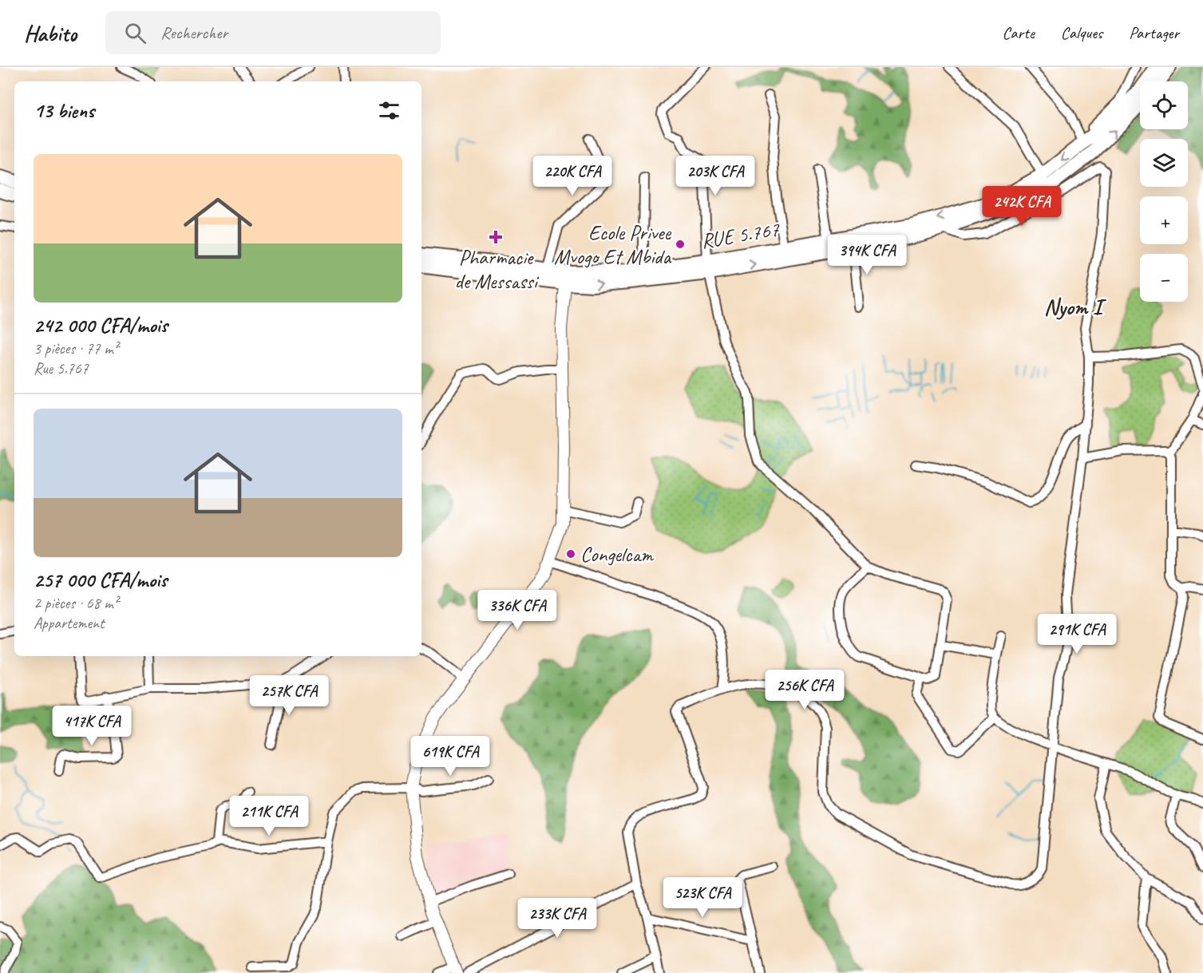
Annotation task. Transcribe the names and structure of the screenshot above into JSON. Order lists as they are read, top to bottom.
{
  "streets": {
    "highway": ["RUE 5.767"]
  },
  "districts": ["Nyom I"],
  "places": {
    "health": ["Pharmacie de Messassi"],
    "other": ["Ecole Privee Mvogo Et Mbida", "Congelcam"]
  },
  "page": {
    "header": "Habito",
    "search": "Rechercher",
    "nav": ["Carte", "Calques", "Partager"],
    "map_buttons": ["+", "−"],
    "heading": "13 biens",
    "list": [
      {
        "name": "242 000 CFA/mois",
        "note": "3 pièces · 77 m² · Rue 5.767"
      },
      {
        "name": "257 000 CFA/mois",
        "note": "2 pièces · 68 m² · Appartement"
      }
    ],
    "price": [
      "220K CFA",
      "203K CFA",
      "242K CFA",
      "394K CFA",
      "336K CFA",
      "291K CFA",
      "256K CFA",
      "257K CFA",
      "417K CFA",
      "619K CFA",
      "211K CFA",
      "523K CFA",
      "233K CFA"
    ]
  }
}
